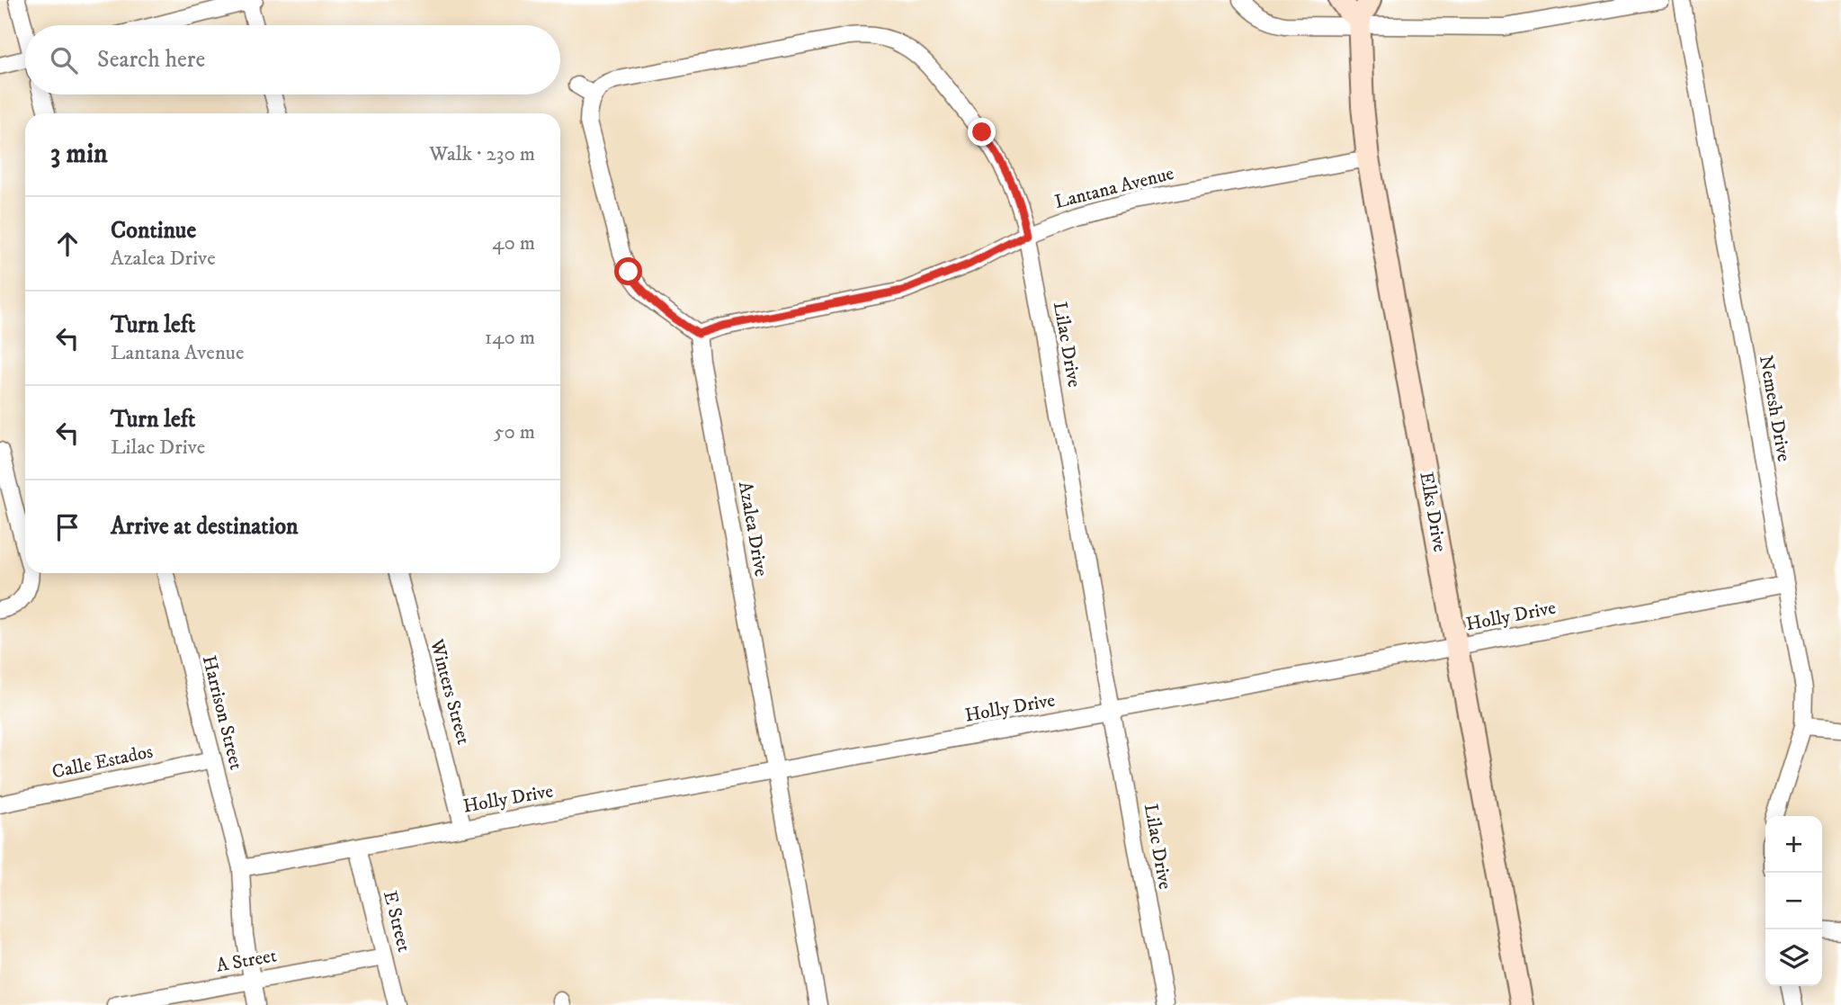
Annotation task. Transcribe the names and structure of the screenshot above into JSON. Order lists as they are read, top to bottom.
{
  "streets": {
    "main road": ["Elks Drive"],
    "street": [
      "Lantana Avenue",
      "Lilac Drive",
      "Nemesh Drive",
      "Azalea Drive",
      "Holly Drive",
      "Winters Street",
      "Harrison Street",
      "Calle Estados",
      "E Street",
      "A Street"
    ]
  },
  "crossings": [
    ["Lantana Avenue", "Lilac Drive"],
    ["Lantana Avenue", "Elks Drive"],
    ["Lantana Avenue", "Azalea Drive"],
    ["Lilac Drive", "Holly Drive"],
    ["Nemesh Drive", "Holly Drive"],
    ["Elks Drive", "Holly Drive"],
    ["Azalea Drive", "Holly Drive"],
    ["Holly Drive", "Winters Street"],
    ["Holly Drive", "Harrison Street"],
    ["Holly Drive", "E Street"],
    ["Harrison Street", "Calle Estados"],
    ["Harrison Street", "A Street"],
    ["E Street", "A Street"]
  ],
  "page": {
    "search": "Search here",
    "heading": ["3 min", "Walk · 230 m"],
    "list": [
      ["Continue", "Azalea Drive", "40 m"],
      ["Turn left", "Lantana Avenue", "140 m"],
      ["Turn left", "Lilac Drive", "50 m"],
      "Arrive at destination"
    ],
    "map_buttons": ["+", "−"]
  }
}
